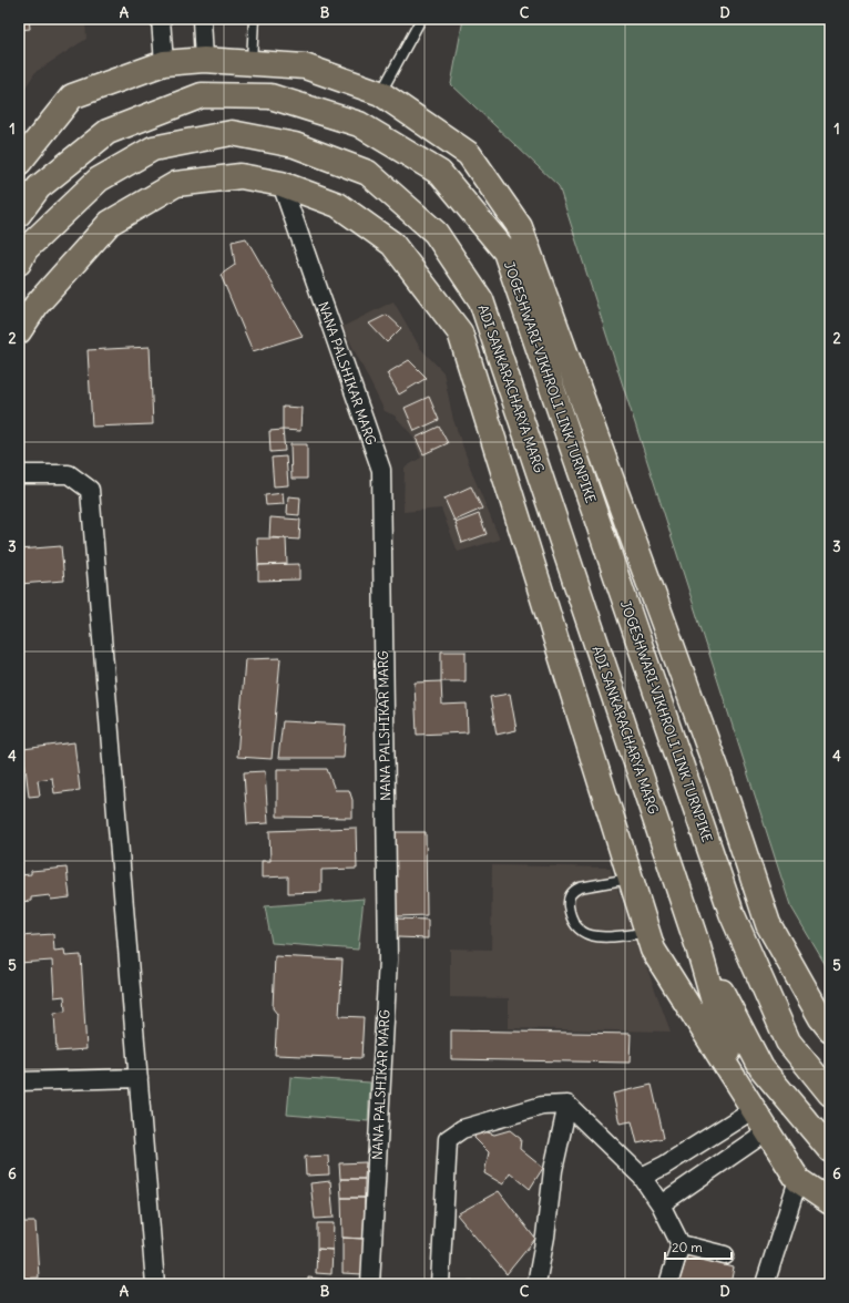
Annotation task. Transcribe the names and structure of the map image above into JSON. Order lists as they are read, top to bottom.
{
  "streets": {
    "main road": ["JOGESHWARI-VIKHROLI LINK TURNPIKE", "ADI SANKARACHARYA MARG"],
    "street": ["NANA PALSHIKAR MARG"]
  },
  "scale_bar": "20 m",
  "grid": {
    "columns": [
      "A",
      "B",
      "C",
      "D"
    ],
    "rows": [
      "1",
      "2",
      "3",
      "4",
      "5",
      "6"
    ]
  }
}
